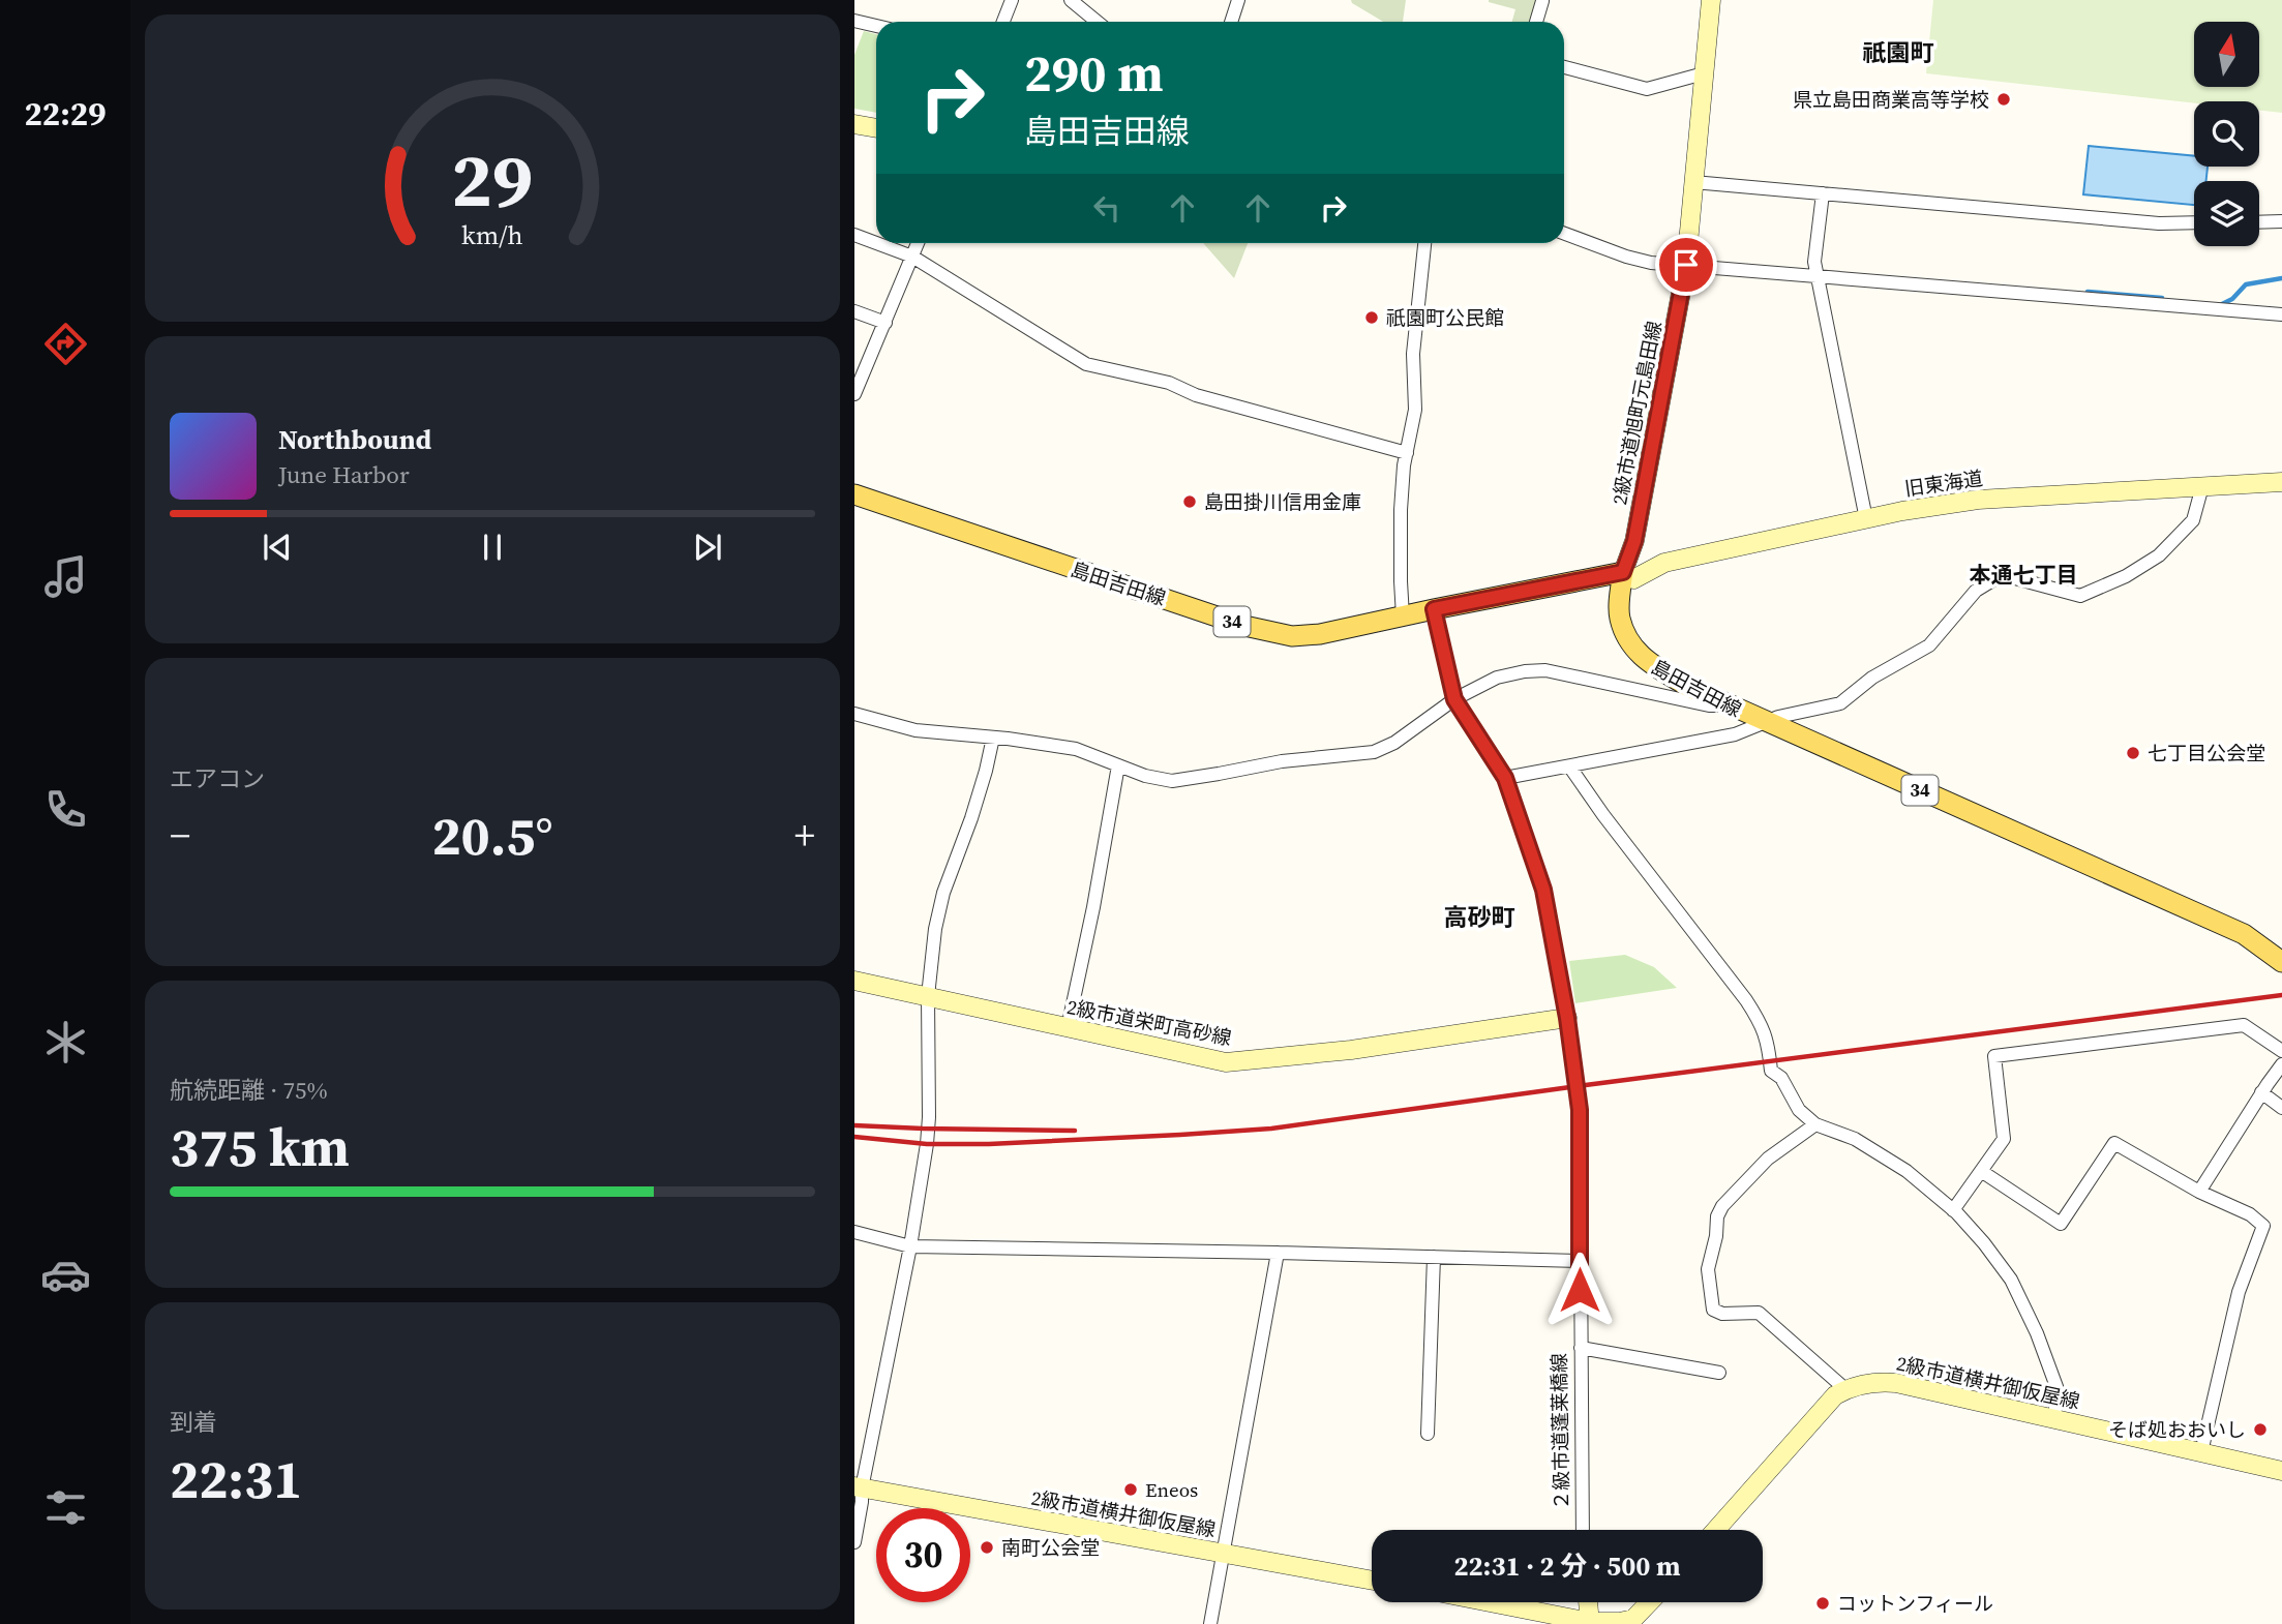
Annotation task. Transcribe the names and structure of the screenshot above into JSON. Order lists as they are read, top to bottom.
{
  "streets": {
    "main road": ["島田吉田線", "34"],
    "street": [
      "2級市道旭町元島田線",
      "旧東海道",
      "2級市道栄町高砂線",
      "2級市道横井御仮屋線",
      "２級市道蓬莱橋線"
    ]
  },
  "crossings": [
    ["2級市道旭町元島田線", "旧東海道"],
    ["2級市道旭町元島田線", "島田吉田線"],
    ["旧東海道", "島田吉田線"],
    ["島田吉田線", "２級市道蓬莱橋線"],
    ["2級市道栄町高砂線", "２級市道蓬莱橋線"]
  ],
  "districts": ["祇園町", "本通七丁目", "高砂町"],
  "places": [
    "県立島田商業高等学校",
    "祇園町公民館",
    "島田掛川信用金庫",
    "七丁目公会堂",
    "そば処おおいし",
    "Eneos",
    "南町公会堂",
    "コットンフィール"
  ],
  "north": "top",
  "page": {
    "tabs": "22:29",
    "turn": ["290 m", "島田吉田線"],
    "song": ["Northbound", "June Harbor"],
    "tile": [
      "エアコン",
      ["航続距離 · 75%", "375 km"],
      ["到着", "22:31"]
    ],
    "heat": ["−", "20.5°", "+"],
    "limit": "30",
    "trip": "22:31 · 2 分 · 500 m",
    "gauge": ["29", "km/h"]
  }
}
